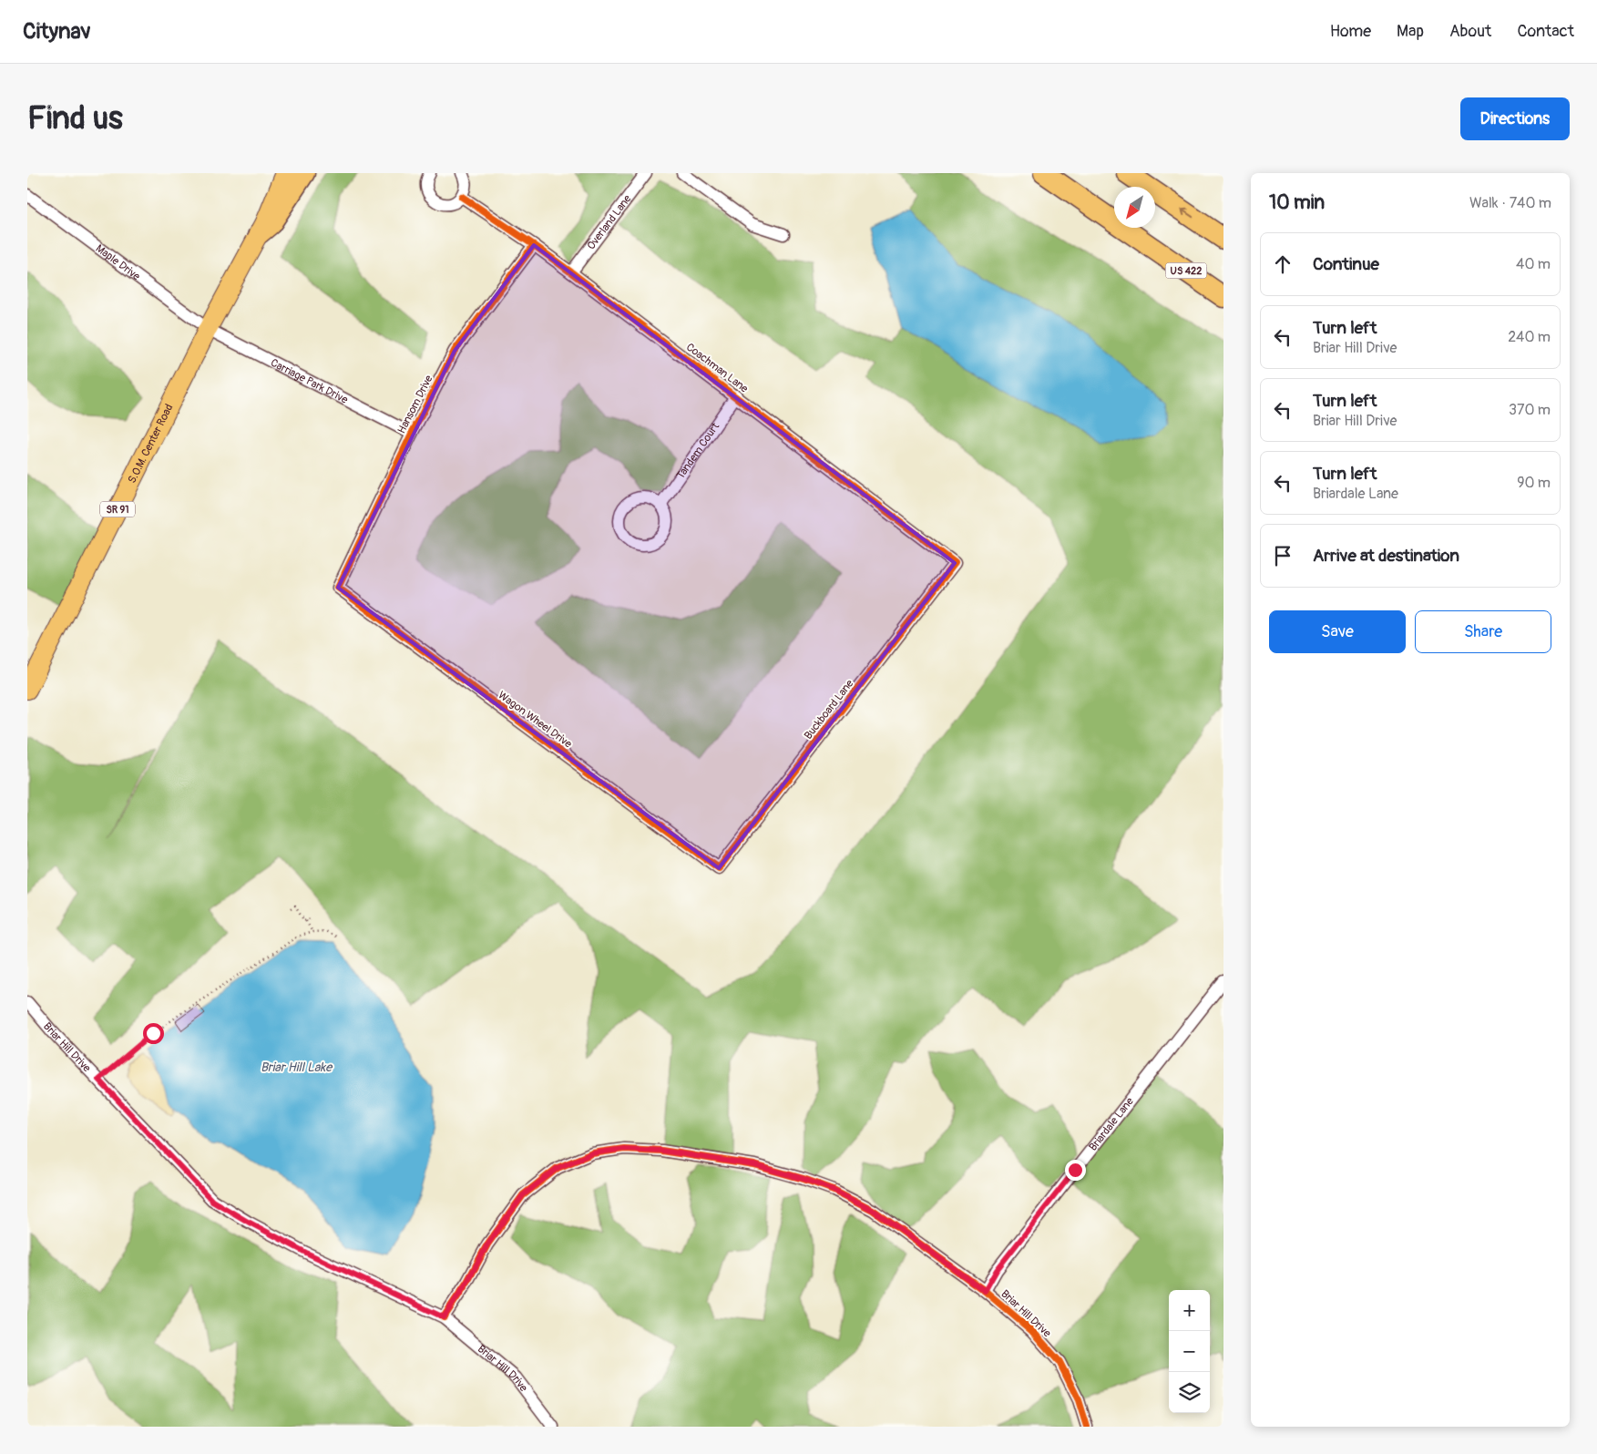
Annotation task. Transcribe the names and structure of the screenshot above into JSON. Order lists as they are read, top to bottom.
{
  "streets": {
    "highway": ["US 422"],
    "main road": ["S.O.M. Center Road", "SR 91"],
    "street": [
      "Overland Lane",
      "Maple Drive",
      "Coachman Lane",
      "Carriage Park Drive",
      "Hansom Drive",
      "Tandem Court",
      "Buckboard Lane",
      "Wagon Wheel Drive",
      "Briar Hill Drive",
      "Briardale Lane"
    ]
  },
  "crossings": [
    ["Overland Lane", "Coachman Lane"],
    ["Maple Drive", "Carriage Park Drive"],
    ["Maple Drive", "S.O.M. Center Road"],
    ["Coachman Lane", "Hansom Drive"],
    ["Coachman Lane", "Tandem Court"],
    ["Coachman Lane", "Buckboard Lane"],
    ["Carriage Park Drive", "Hansom Drive"],
    ["Carriage Park Drive", "S.O.M. Center Road"],
    ["Hansom Drive", "Wagon Wheel Drive"],
    ["Buckboard Lane", "Wagon Wheel Drive"],
    ["Briar Hill Drive", "Briardale Lane"]
  ],
  "water": ["Briar Hill Lake"],
  "north": "bottom left",
  "page": {
    "header": "Citynav",
    "nav": [
      "Home",
      "Map",
      "About",
      "Contact"
    ],
    "buttons": [
      "Directions",
      ["Save", "Share"]
    ],
    "title": "Find us",
    "heading": ["10 min", "Walk · 740 m"],
    "list": [
      ["Continue", "40 m"],
      ["Turn left", "Briar Hill Drive", "240 m"],
      ["Turn left", "Briar Hill Drive", "370 m"],
      ["Turn left", "Briardale Lane", "90 m"],
      "Arrive at destination"
    ],
    "map_buttons": ["+", "−"]
  }
}
